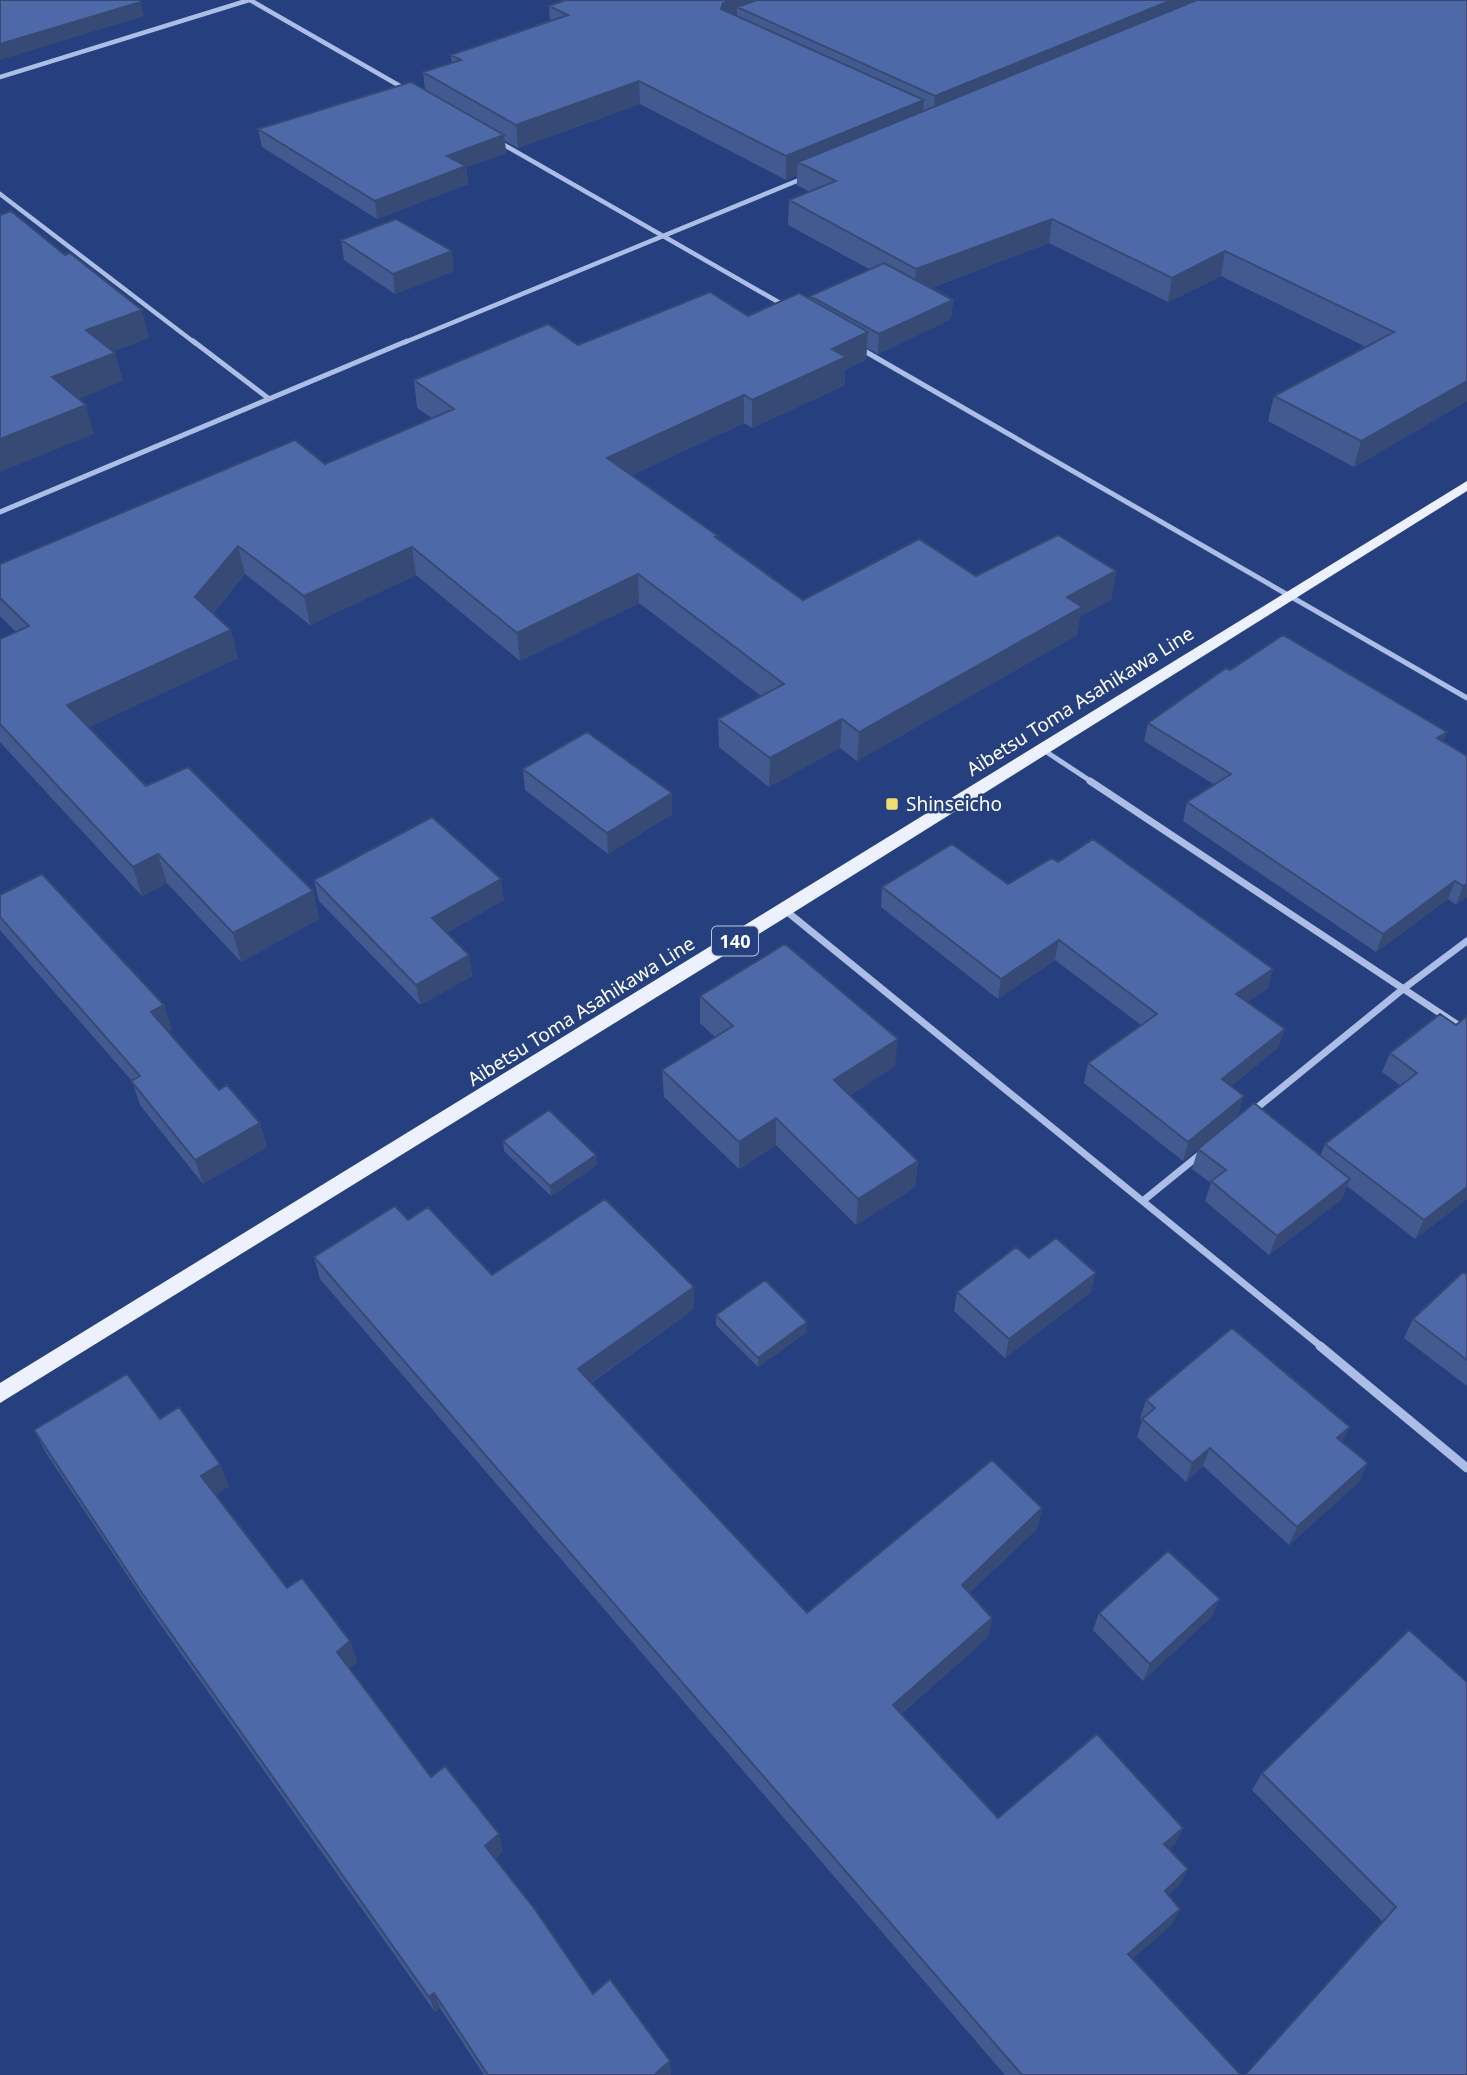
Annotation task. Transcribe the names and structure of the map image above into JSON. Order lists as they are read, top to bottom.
{
  "streets": {
    "main road": ["Aibetsu Toma Asahikawa Line", "140"]
  },
  "places": {
    "transit": ["Shinseicho"]
  }
}
